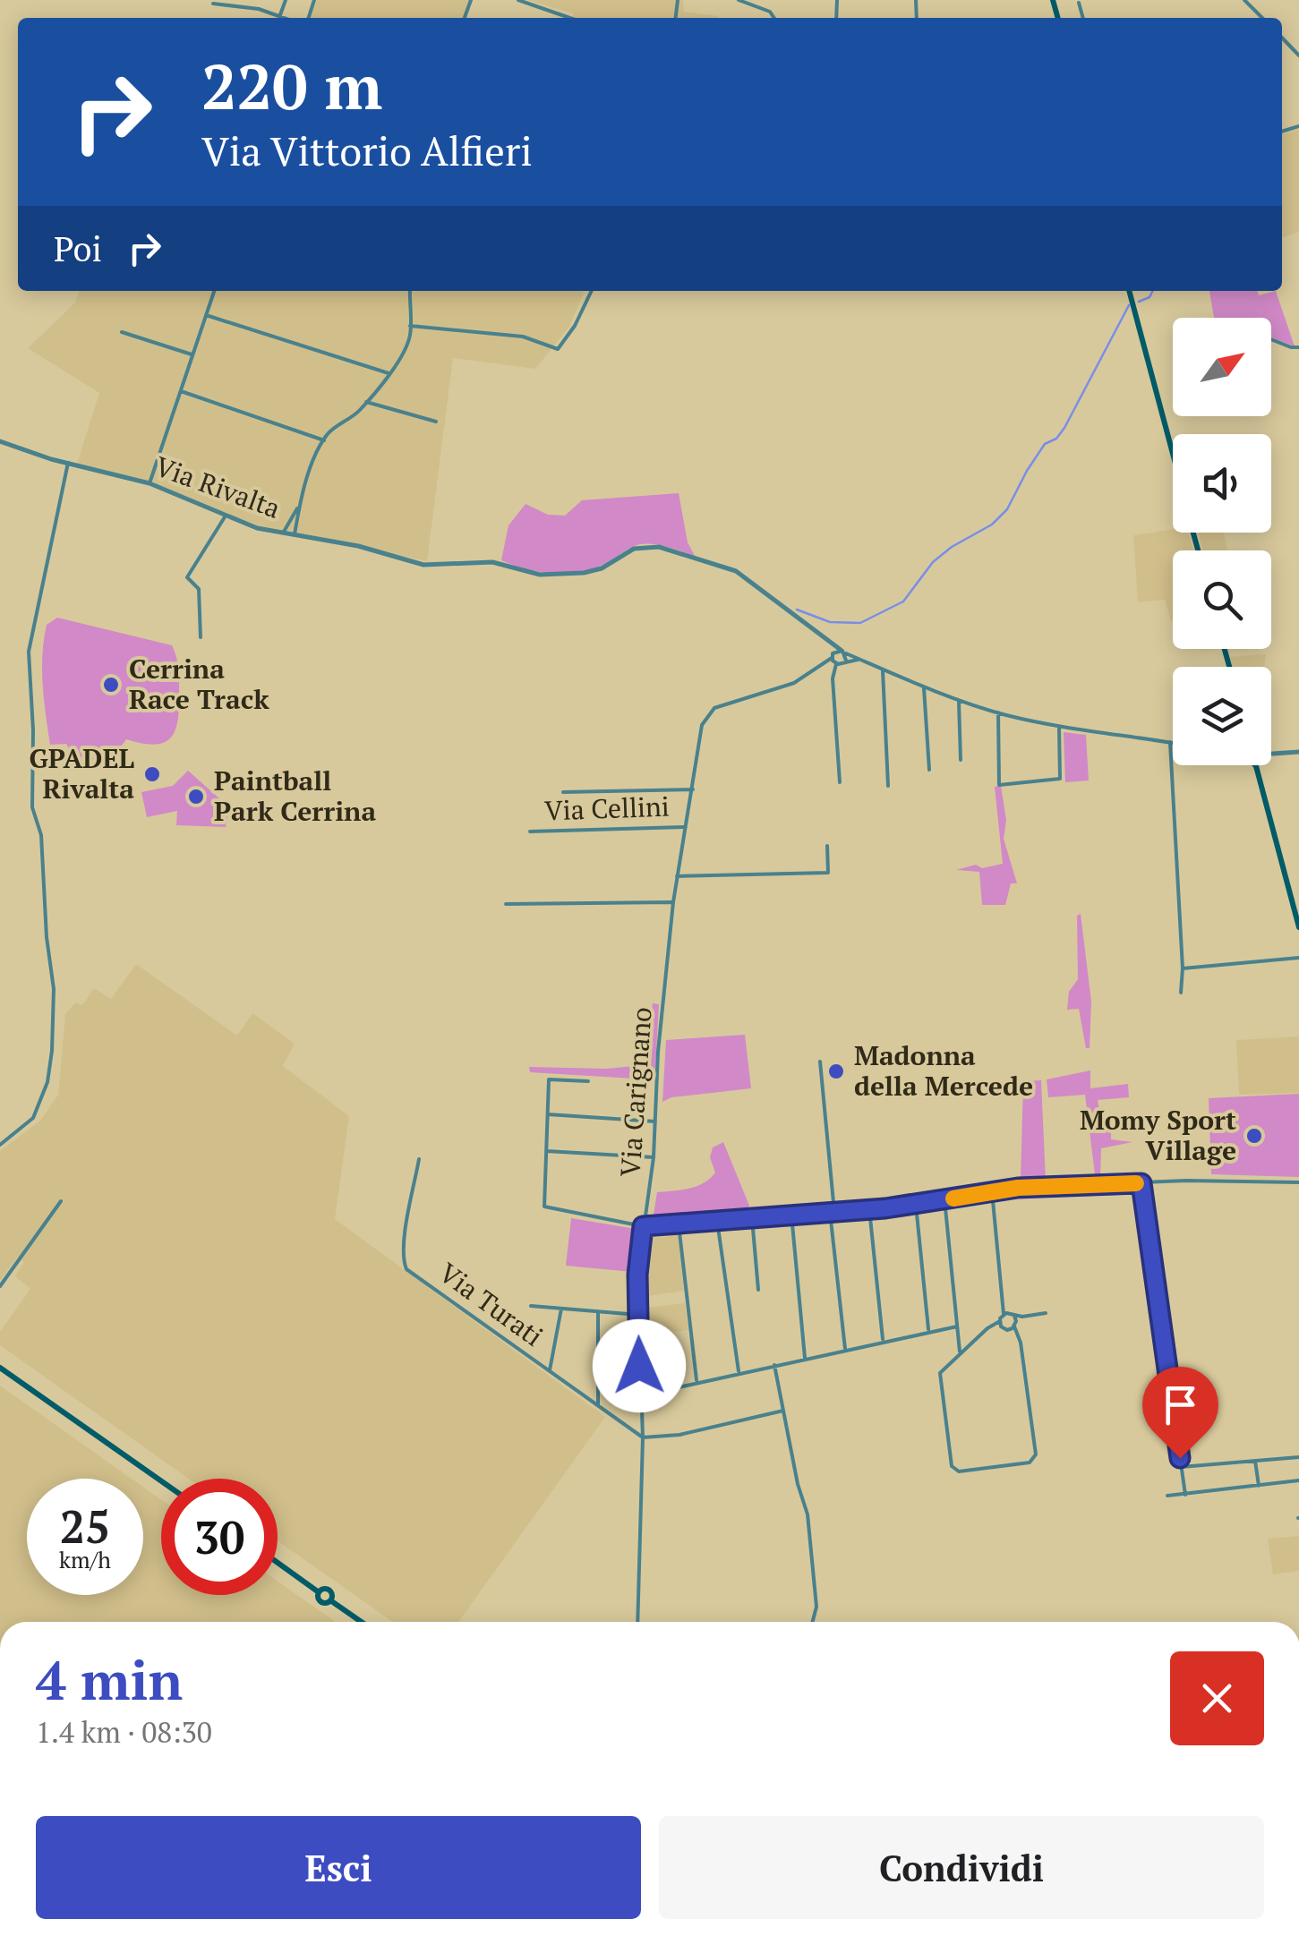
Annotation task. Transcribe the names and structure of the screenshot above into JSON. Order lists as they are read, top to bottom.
{
  "streets": {
    "street": [
      "Via Rivalta",
      "Via Cellini",
      "Via Carignano",
      "Via Turati"
    ]
  },
  "crossings": [
    ["Via Cellini", "Via Carignano"],
    ["Via Carignano", "Via Turati"]
  ],
  "places": [
    "Cerrina Race Track",
    "GPADEL Rivalta",
    "Paintball Park Cerrina",
    "Madonna della Mercede",
    "Momy Sport Village"
  ],
  "north": "top right",
  "page": {
    "turn": ["220 m", "Via Vittorio Alfieri"],
    "then": "Poi",
    "speed": "25 km/h",
    "limit": "30",
    "heading": ["4 min", "1.4 km · 08:30"],
    "buttons": ["Esci", "Condividi"]
  }
}
